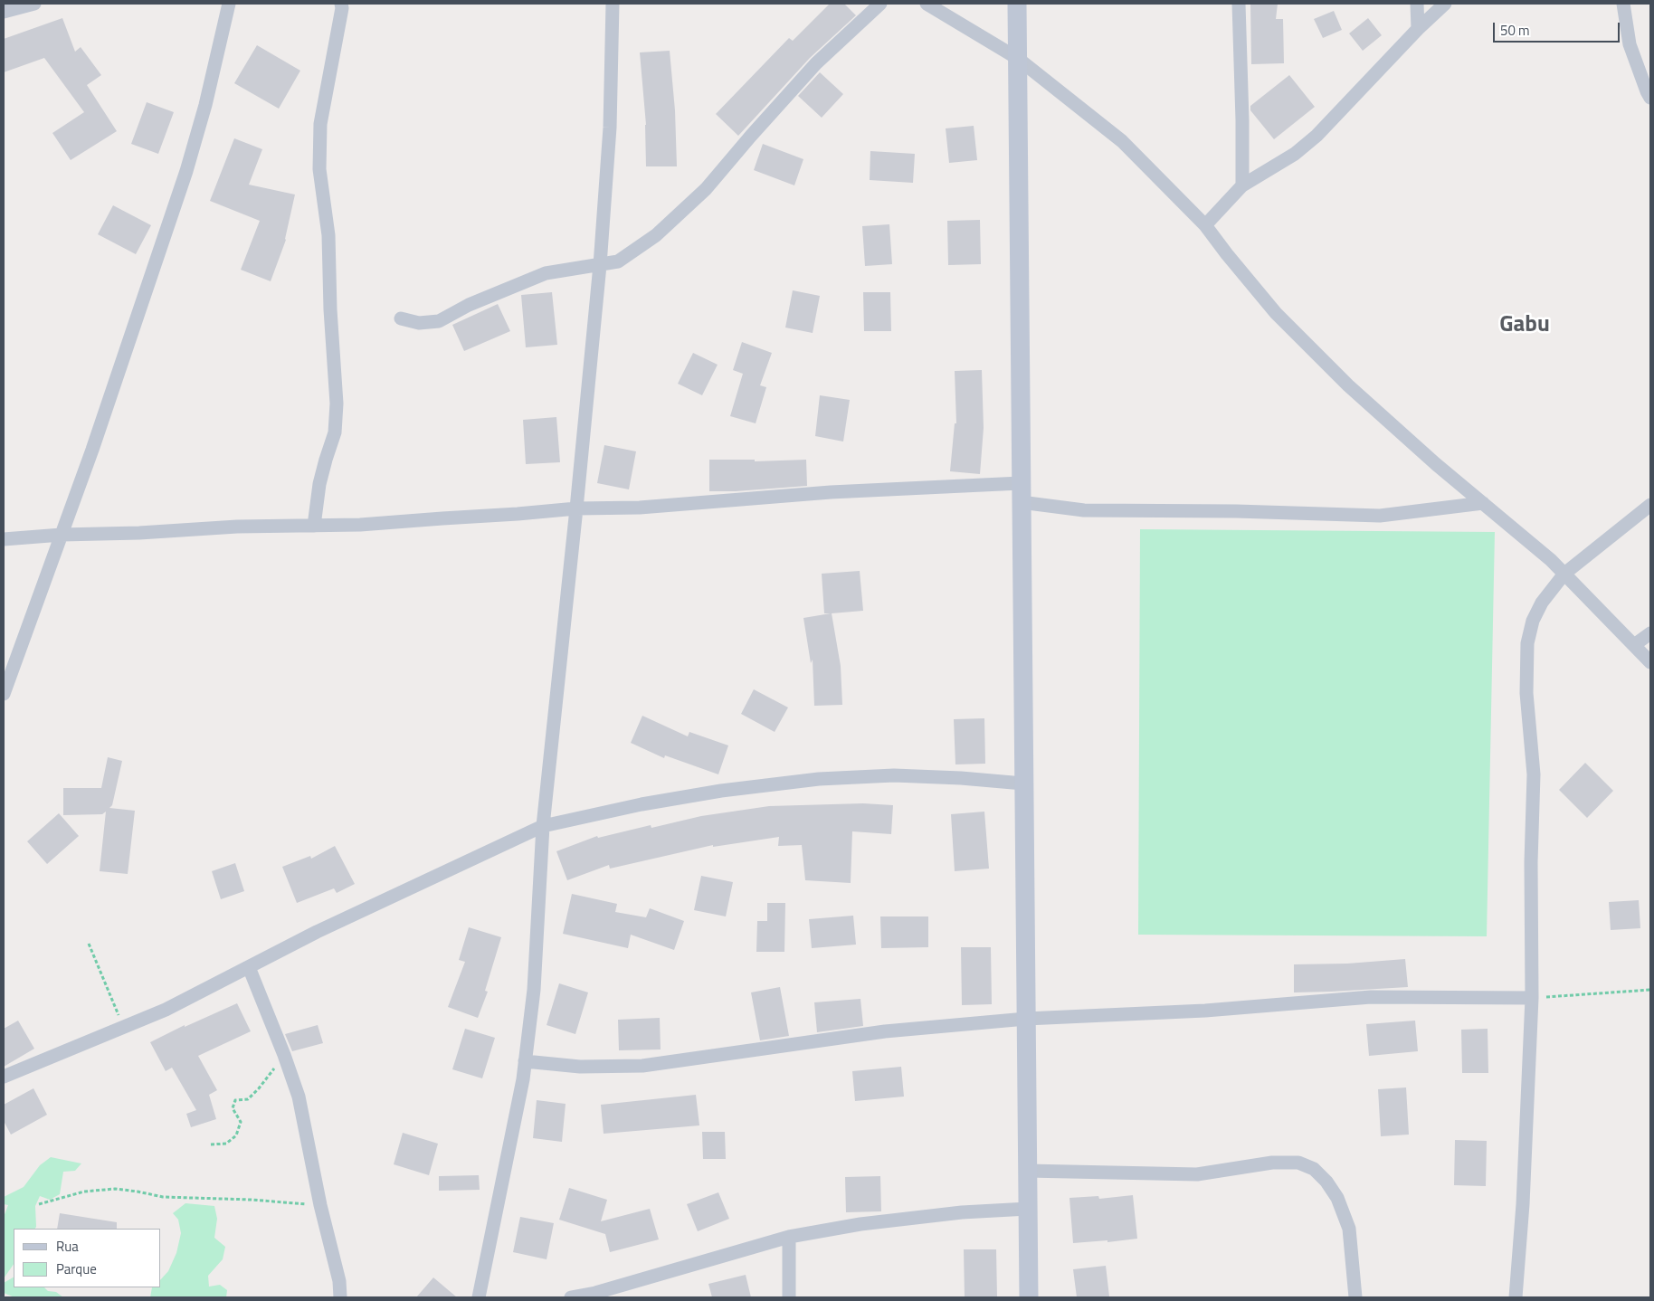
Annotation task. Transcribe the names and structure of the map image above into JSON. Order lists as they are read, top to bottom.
{
  "districts": ["Gabu"],
  "legend": ["Rua", "Parque"],
  "scale_bar": "50 m"
}
